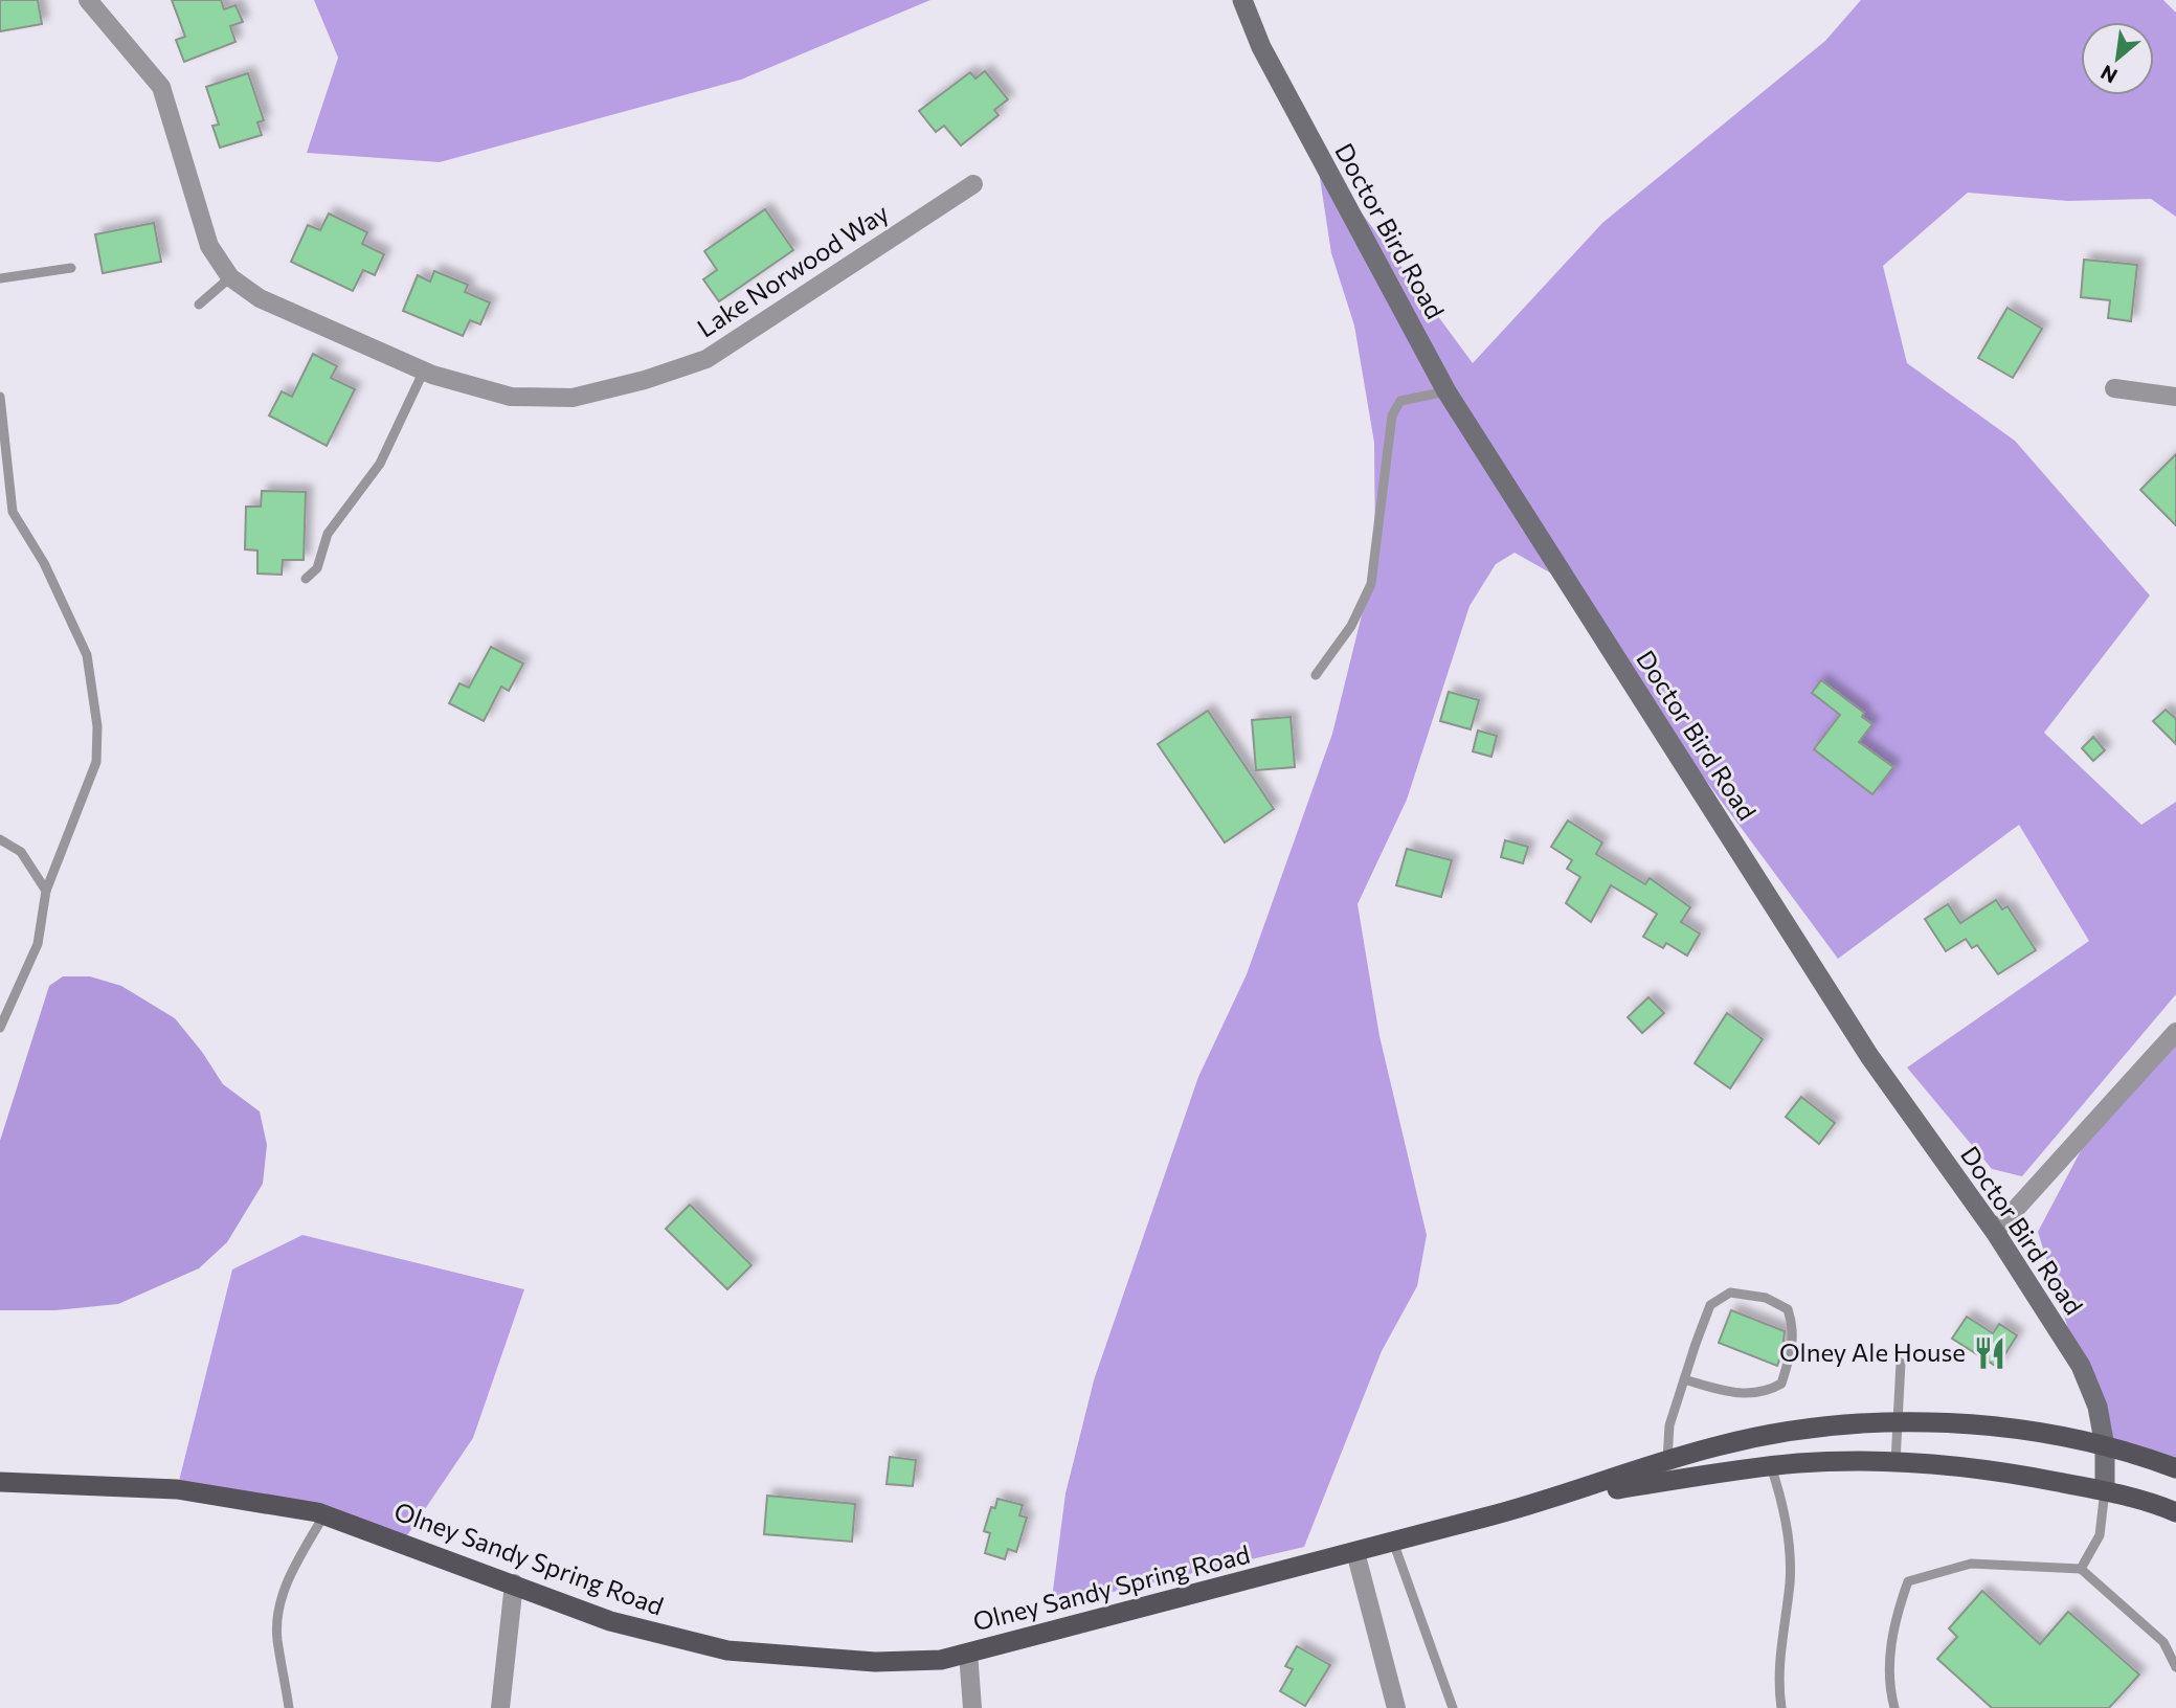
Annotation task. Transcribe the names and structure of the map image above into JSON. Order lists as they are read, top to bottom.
{
  "streets": {
    "main road": ["Doctor Bird Road", "Olney Sandy Spring Road"],
    "street": ["Lake Norwood Way"]
  },
  "crossings": [
    ["Doctor Bird Road", "Olney Sandy Spring Road"]
  ],
  "places": {
    "restaurant": ["Olney Ale House"]
  },
  "north": "bottom left"
}
